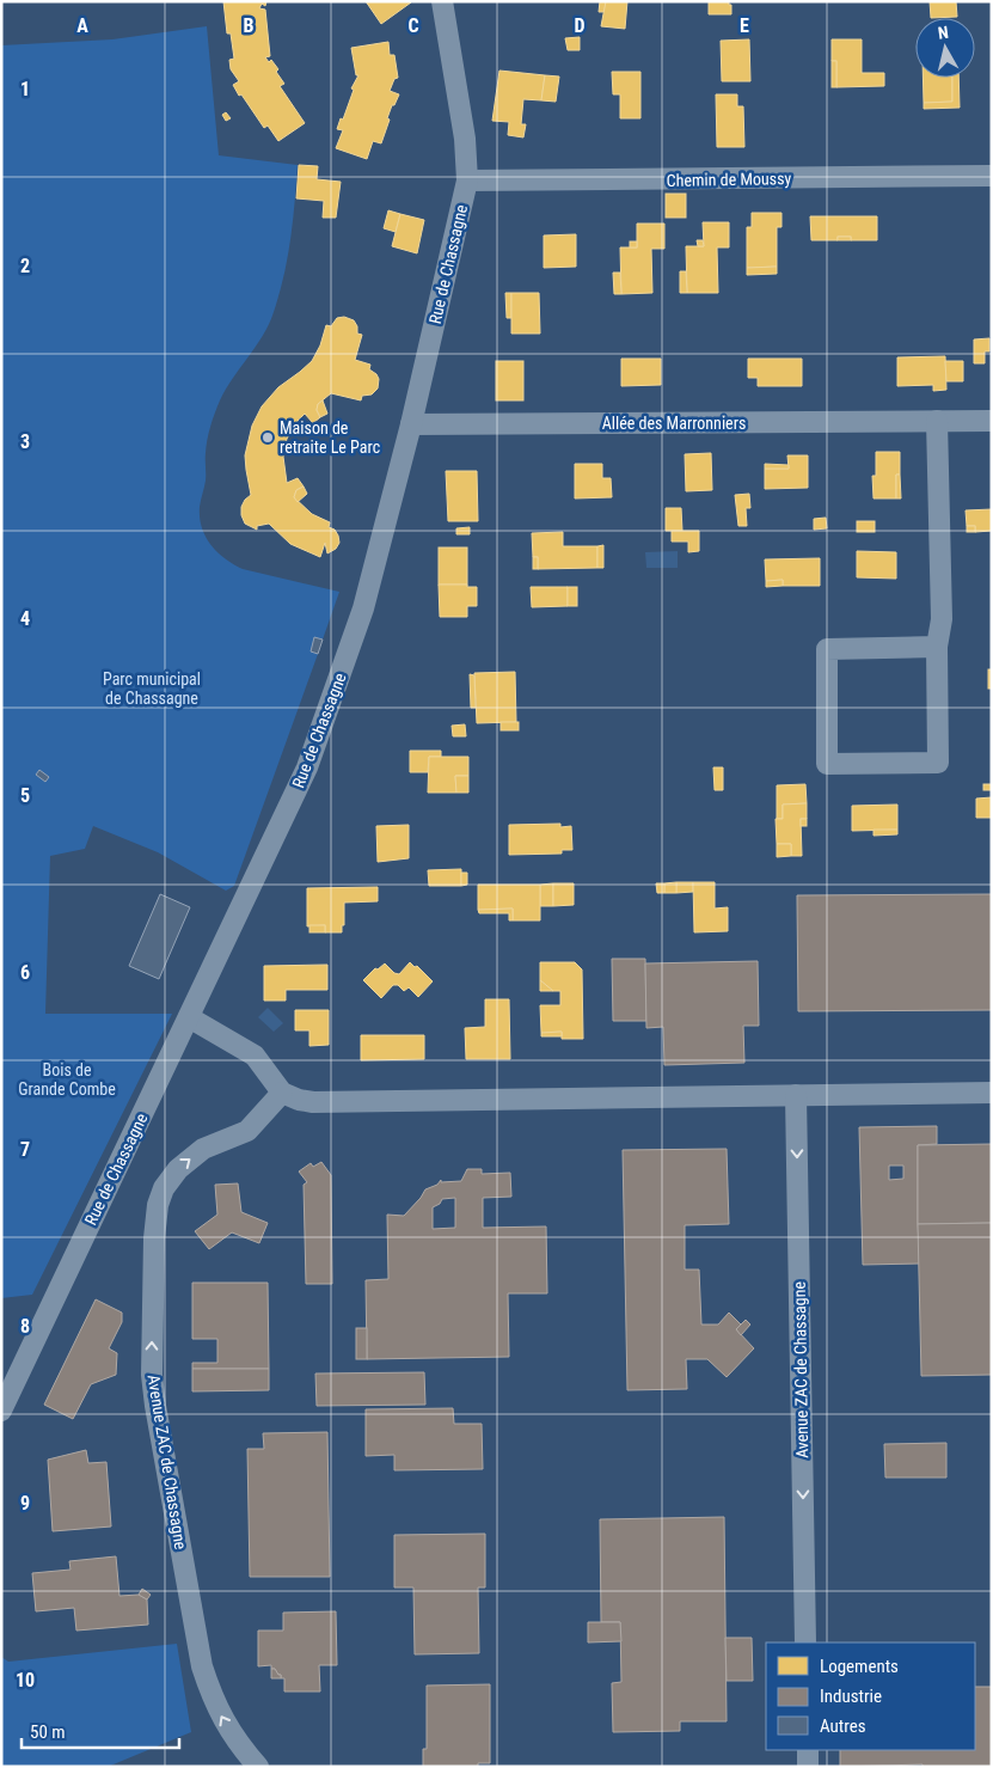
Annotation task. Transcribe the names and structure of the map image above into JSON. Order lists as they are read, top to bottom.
{
  "streets": {
    "street": [
      "Chemin de Moussy",
      "Rue de Chassagne",
      "Allée des Marronniers",
      "Avenue ZAC de Chassagne"
    ]
  },
  "crossings": [
    ["Chemin de Moussy", "Rue de Chassagne"],
    ["Rue de Chassagne", "Allée des Marronniers"]
  ],
  "parks": ["Parc municipal de Chassagne", "Bois de Grande Combe"],
  "places": ["Maison de retraite Le Parc"],
  "legend": ["Logements", "Industrie", "Autres"],
  "scale_bar": "50 m",
  "north": "top",
  "grid": {
    "columns": [
      "A",
      "B",
      "C",
      "D",
      "E"
    ],
    "rows": [
      "1",
      "2",
      "3",
      "4",
      "5",
      "6",
      "7",
      "8",
      "9",
      "10"
    ]
  }
}
